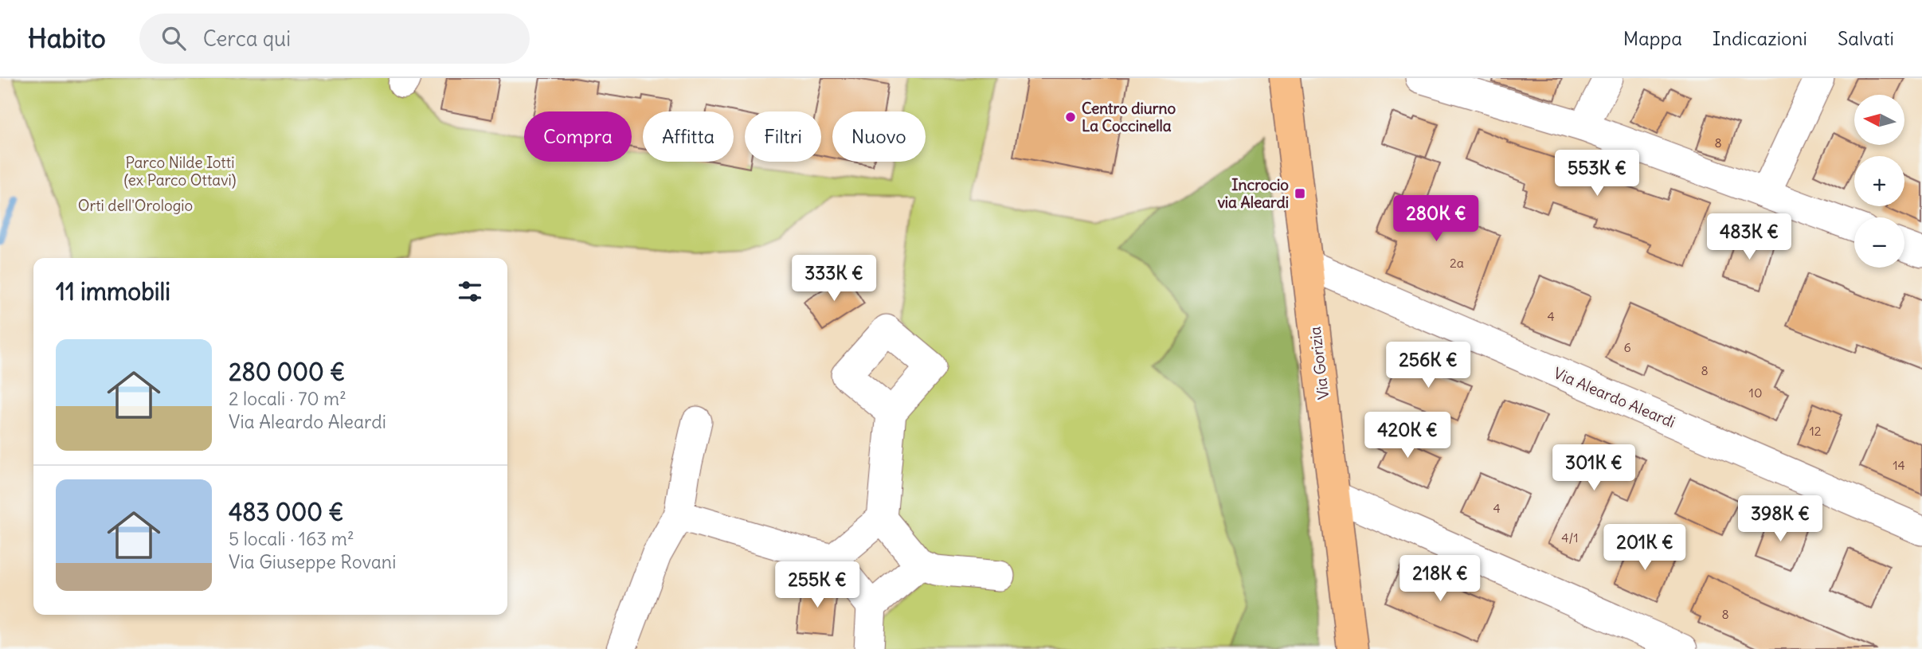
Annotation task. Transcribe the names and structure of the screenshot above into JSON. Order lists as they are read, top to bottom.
{
  "streets": {
    "main road": ["Via Gorizia"],
    "street": ["Via Aleardo Aleardi"]
  },
  "crossings": [
    ["Via Gorizia", "Via Aleardo Aleardi"]
  ],
  "parks": ["Parco Nilde Iotti (ex Parco Ottavi)", "Orti dell'Orologio"],
  "places": {
    "other": ["Centro diurno La Coccinella"],
    "transit": ["Incrocio via Aleardi"]
  },
  "house_numbers": [
    "8",
    "2a",
    "4",
    "6",
    "8",
    "10",
    "12",
    "14",
    "4",
    "4/1",
    "8"
  ],
  "north": "left",
  "page": {
    "header": "Habito",
    "search": "Cerca qui",
    "nav": ["Mappa", "Indicazioni", "Salvati"],
    "map_buttons": ["+", "−"],
    "chip": [
      "Compra",
      "Affitta",
      "Filtri",
      "Nuovo"
    ],
    "price": [
      "553K €",
      "280K €",
      "483K €",
      "333K €",
      "256K €",
      "420K €",
      "301K €",
      "398K €",
      "201K €",
      "218K €",
      "255K €"
    ],
    "heading": "11 immobili",
    "list": [
      {
        "name": "280 000 €",
        "note": "2 locali · 70 m² · Via Aleardo Aleardi"
      },
      {
        "name": "483 000 €",
        "note": "5 locali · 163 m² · Via Giuseppe Rovani"
      }
    ]
  }
}
